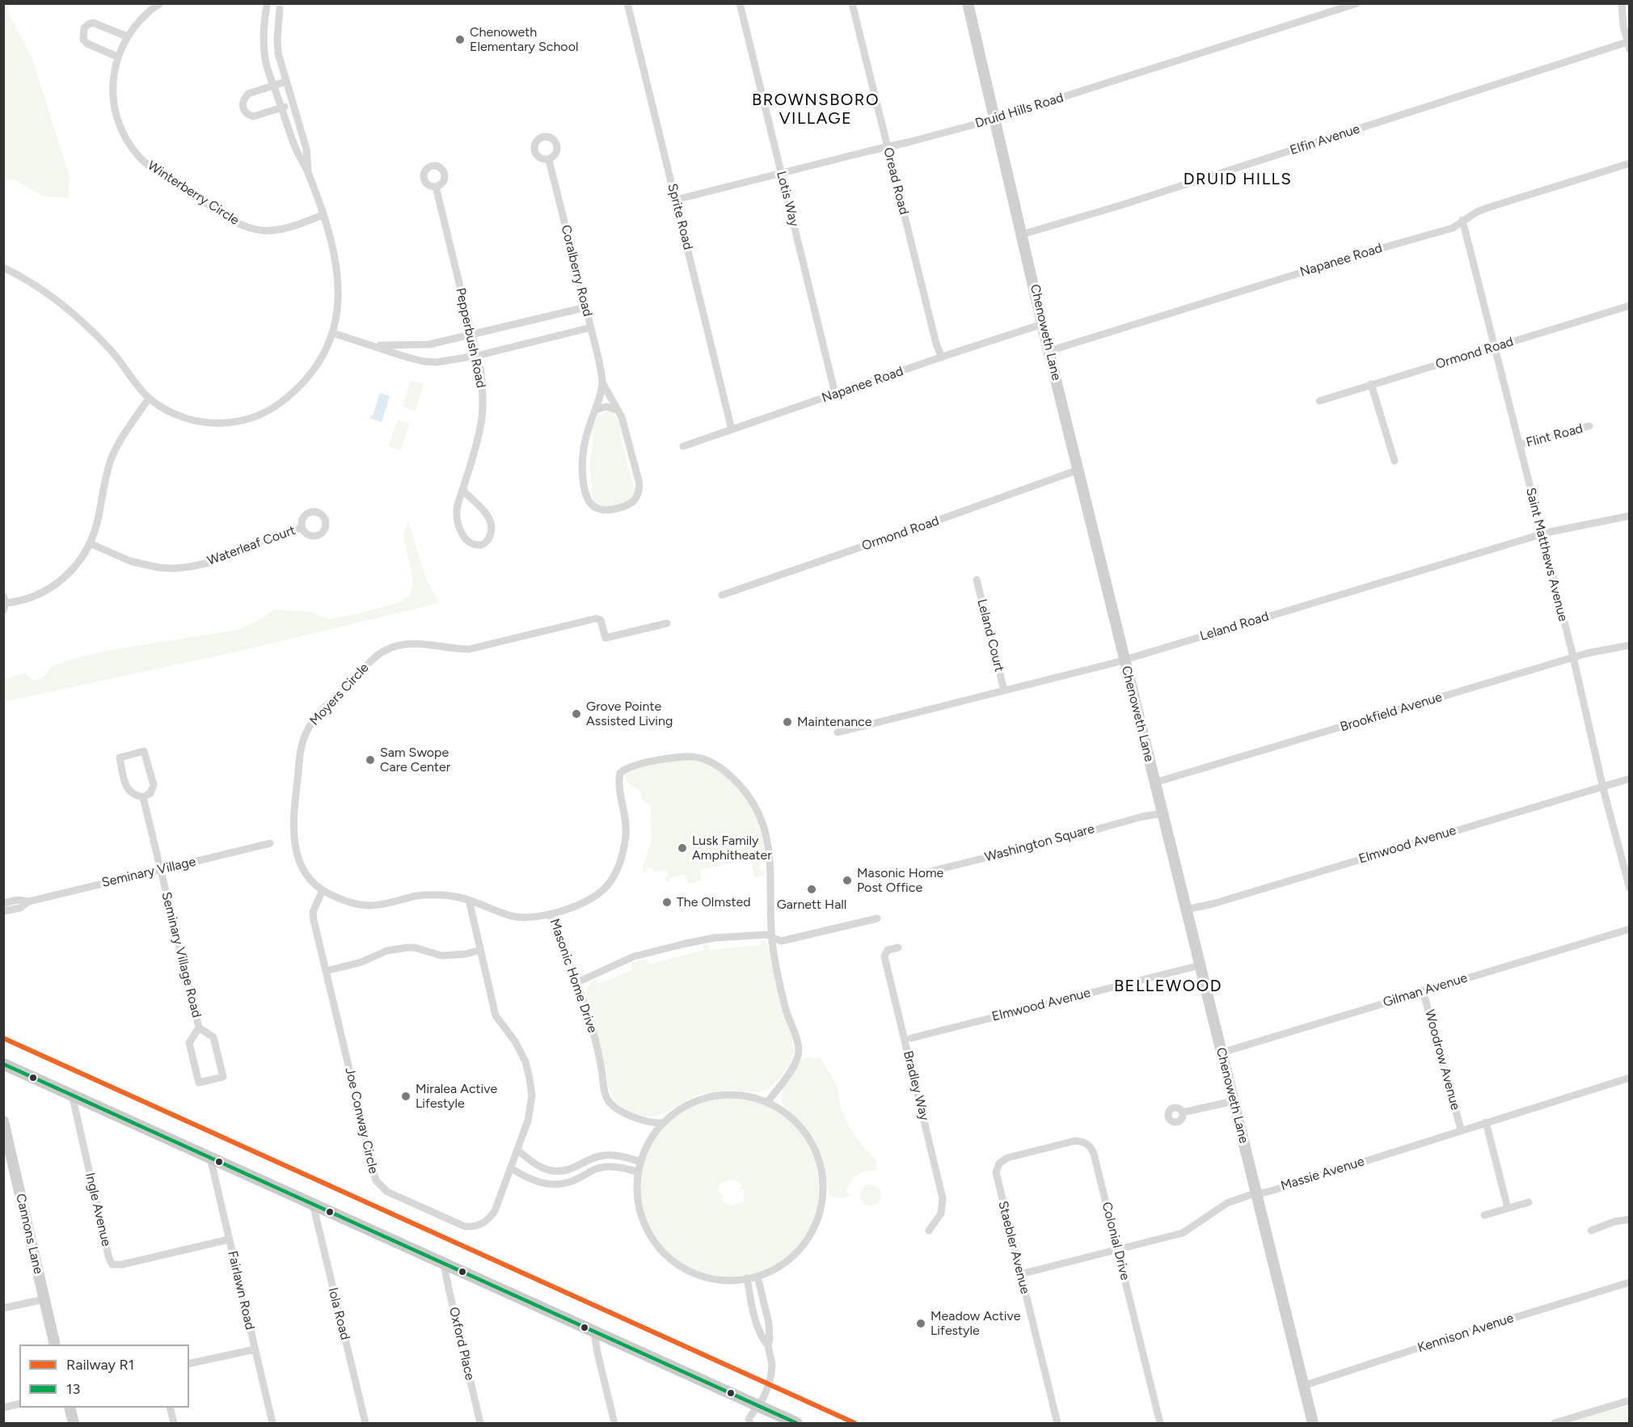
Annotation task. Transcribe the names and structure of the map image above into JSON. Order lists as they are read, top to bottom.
{
  "streets": {
    "main road": ["Chenoweth Lane", "Cannons Lane"],
    "street": [
      "Druid Hills Road",
      "Elfin Avenue",
      "Oread Road",
      "Winterberry Circle",
      "Lotis Way",
      "Sprite Road",
      "Napanee Road",
      "Coralberry Road",
      "Pepperbush Road",
      "Ormond Road",
      "Flint Road",
      "Waterleaf Court",
      "Saint Matthews Avenue",
      "Leland Road",
      "Leland Court",
      "Moyers Circle",
      "Brookfield Avenue",
      "Washington Square",
      "Elmwood Avenue",
      "Seminary Village",
      "Seminary Village Road",
      "Masonic Home Drive",
      "Gilman Avenue",
      "Woodrow Avenue",
      "Bradley Way",
      "Joe Conway Circle",
      "Massie Avenue",
      "Ingle Avenue",
      "Colonial Drive",
      "Staebler Avenue",
      "Fairlawn Road",
      "Iola Road",
      "Kennison Avenue",
      "Oxford Place"
    ]
  },
  "crossings": [
    ["Druid Hills Road", "Oread Road"],
    ["Druid Hills Road", "Lotis Way"],
    ["Druid Hills Road", "Sprite Road"],
    ["Druid Hills Road", "Chenoweth Lane"],
    ["Elfin Avenue", "Chenoweth Lane"],
    ["Oread Road", "Napanee Road"],
    ["Lotis Way", "Napanee Road"],
    ["Sprite Road", "Napanee Road"],
    ["Napanee Road", "Chenoweth Lane"],
    ["Napanee Road", "Saint Matthews Avenue"],
    ["Chenoweth Lane", "Ormond Road"],
    ["Chenoweth Lane", "Leland Road"],
    ["Chenoweth Lane", "Brookfield Avenue"],
    ["Chenoweth Lane", "Washington Square"],
    ["Chenoweth Lane", "Elmwood Avenue"],
    ["Chenoweth Lane", "Gilman Avenue"],
    ["Chenoweth Lane", "Massie Avenue"],
    ["Chenoweth Lane", "Kennison Avenue"],
    ["Ormond Road", "Saint Matthews Avenue"],
    ["Flint Road", "Saint Matthews Avenue"],
    ["Saint Matthews Avenue", "Leland Road"],
    ["Saint Matthews Avenue", "Brookfield Avenue"],
    ["Saint Matthews Avenue", "Elmwood Avenue"],
    ["Leland Road", "Leland Court"],
    ["Moyers Circle", "Masonic Home Drive"],
    ["Moyers Circle", "Joe Conway Circle"],
    ["Seminary Village", "Seminary Village Road"],
    ["Gilman Avenue", "Woodrow Avenue"],
    ["Woodrow Avenue", "Massie Avenue"],
    ["Massie Avenue", "Colonial Drive"],
    ["Massie Avenue", "Staebler Avenue"],
    ["Ingle Avenue", "Fairlawn Road"],
    ["Colonial Drive", "Staebler Avenue"]
  ],
  "districts": ["BROWNSBORO VILLAGE", "DRUID HILLS", "BELLEWOOD"],
  "places": [
    "Chenoweth Elementary School",
    "Grove Pointe Assisted Living",
    "Maintenance",
    "Sam Swope Care Center",
    "Lusk Family Amphitheater",
    "Masonic Home Post Office",
    "Garnett Hall",
    "The Olmsted",
    "Miralea Active Lifestyle",
    "Meadow Active Lifestyle"
  ],
  "lines": ["rail line R1", "transit line 13"],
  "legend": ["Railway R1", "13"]
}
